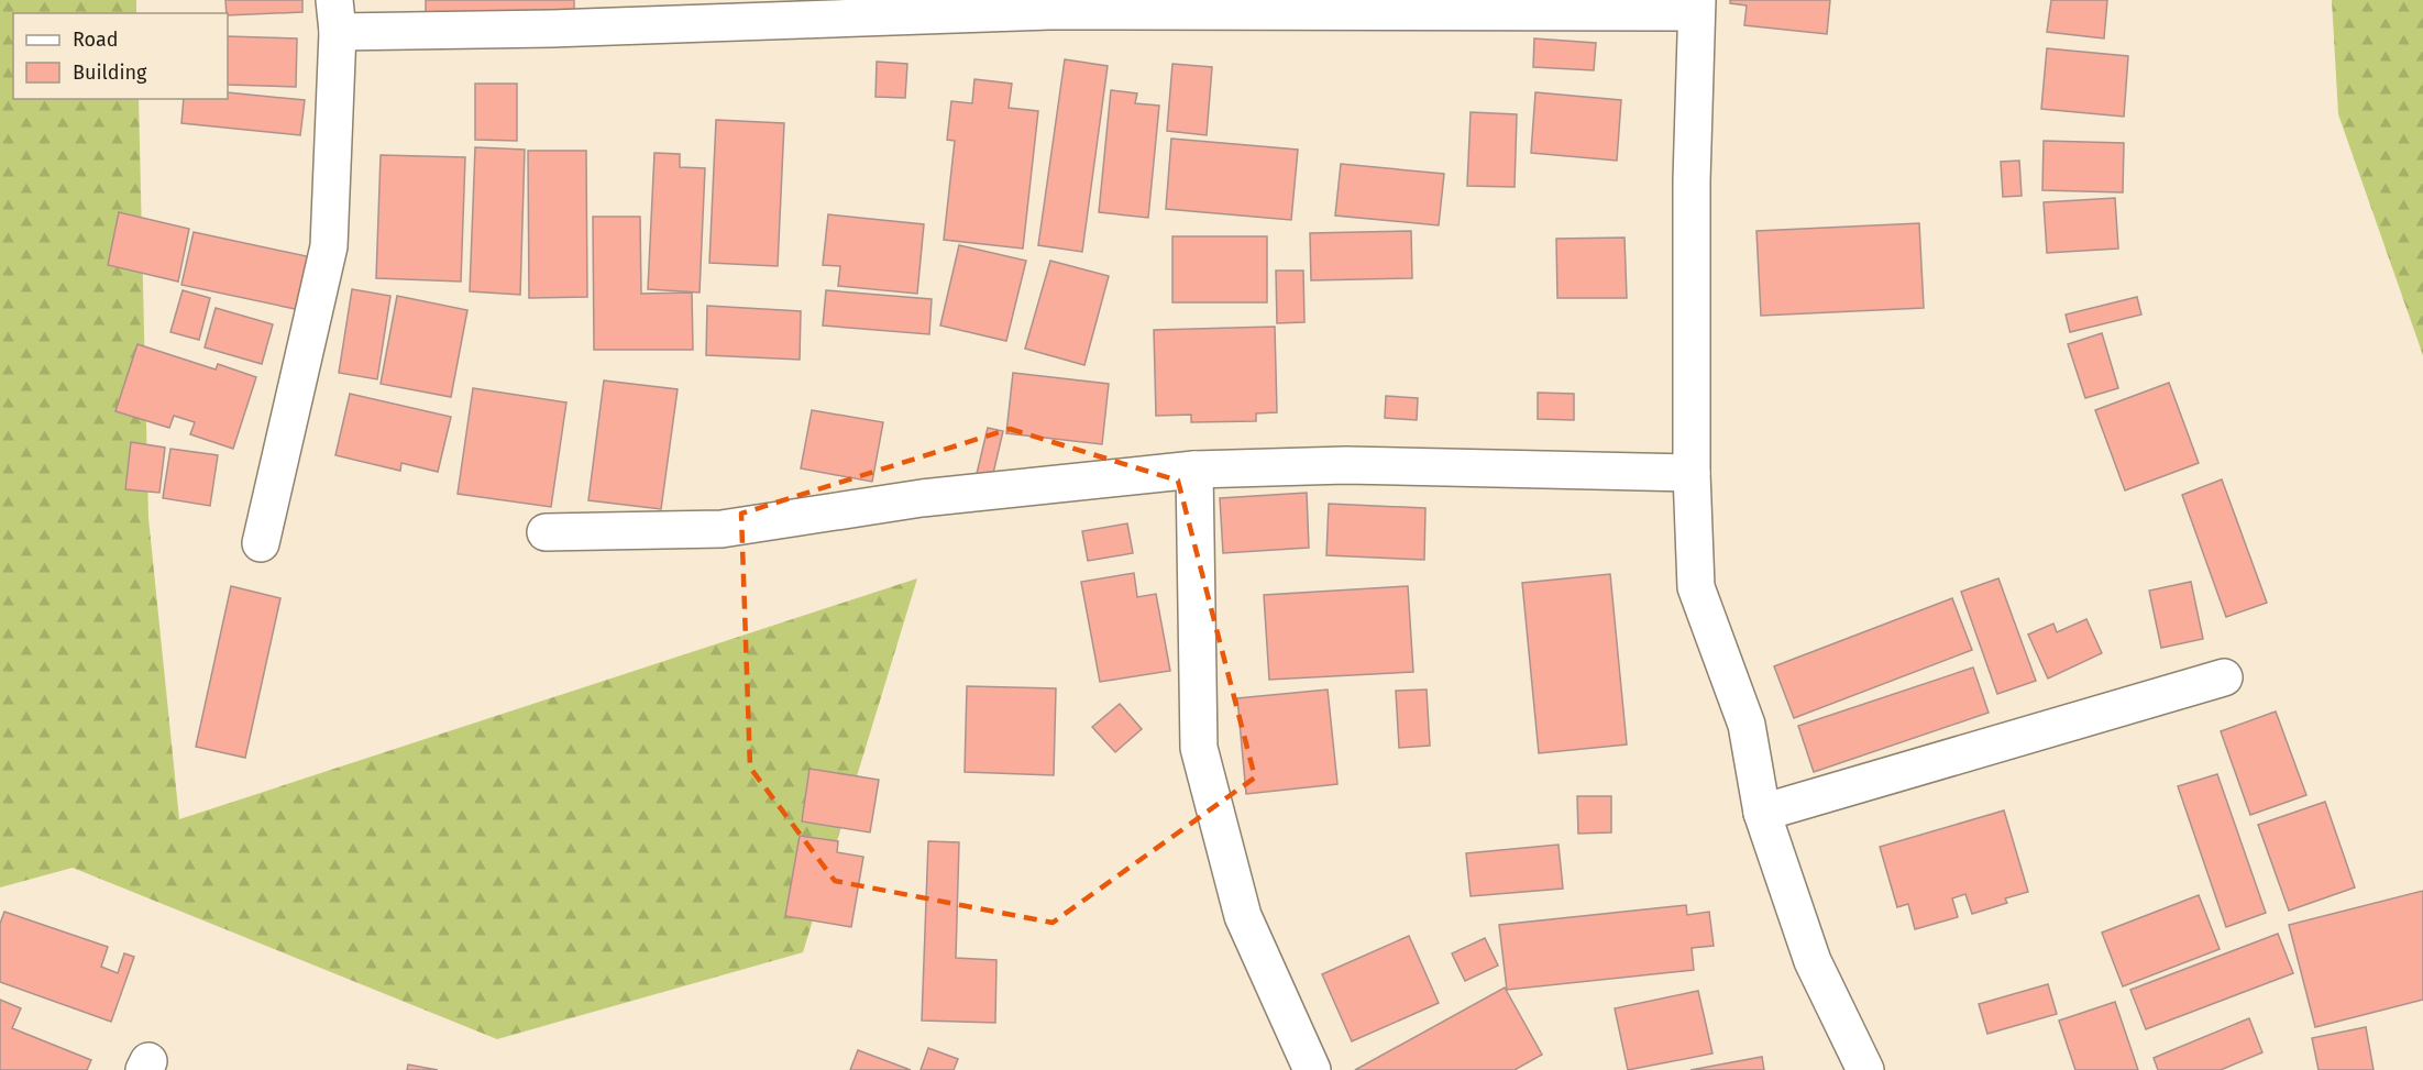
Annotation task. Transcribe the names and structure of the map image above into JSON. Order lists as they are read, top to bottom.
{
  "legend": ["Road", "Building"]
}
